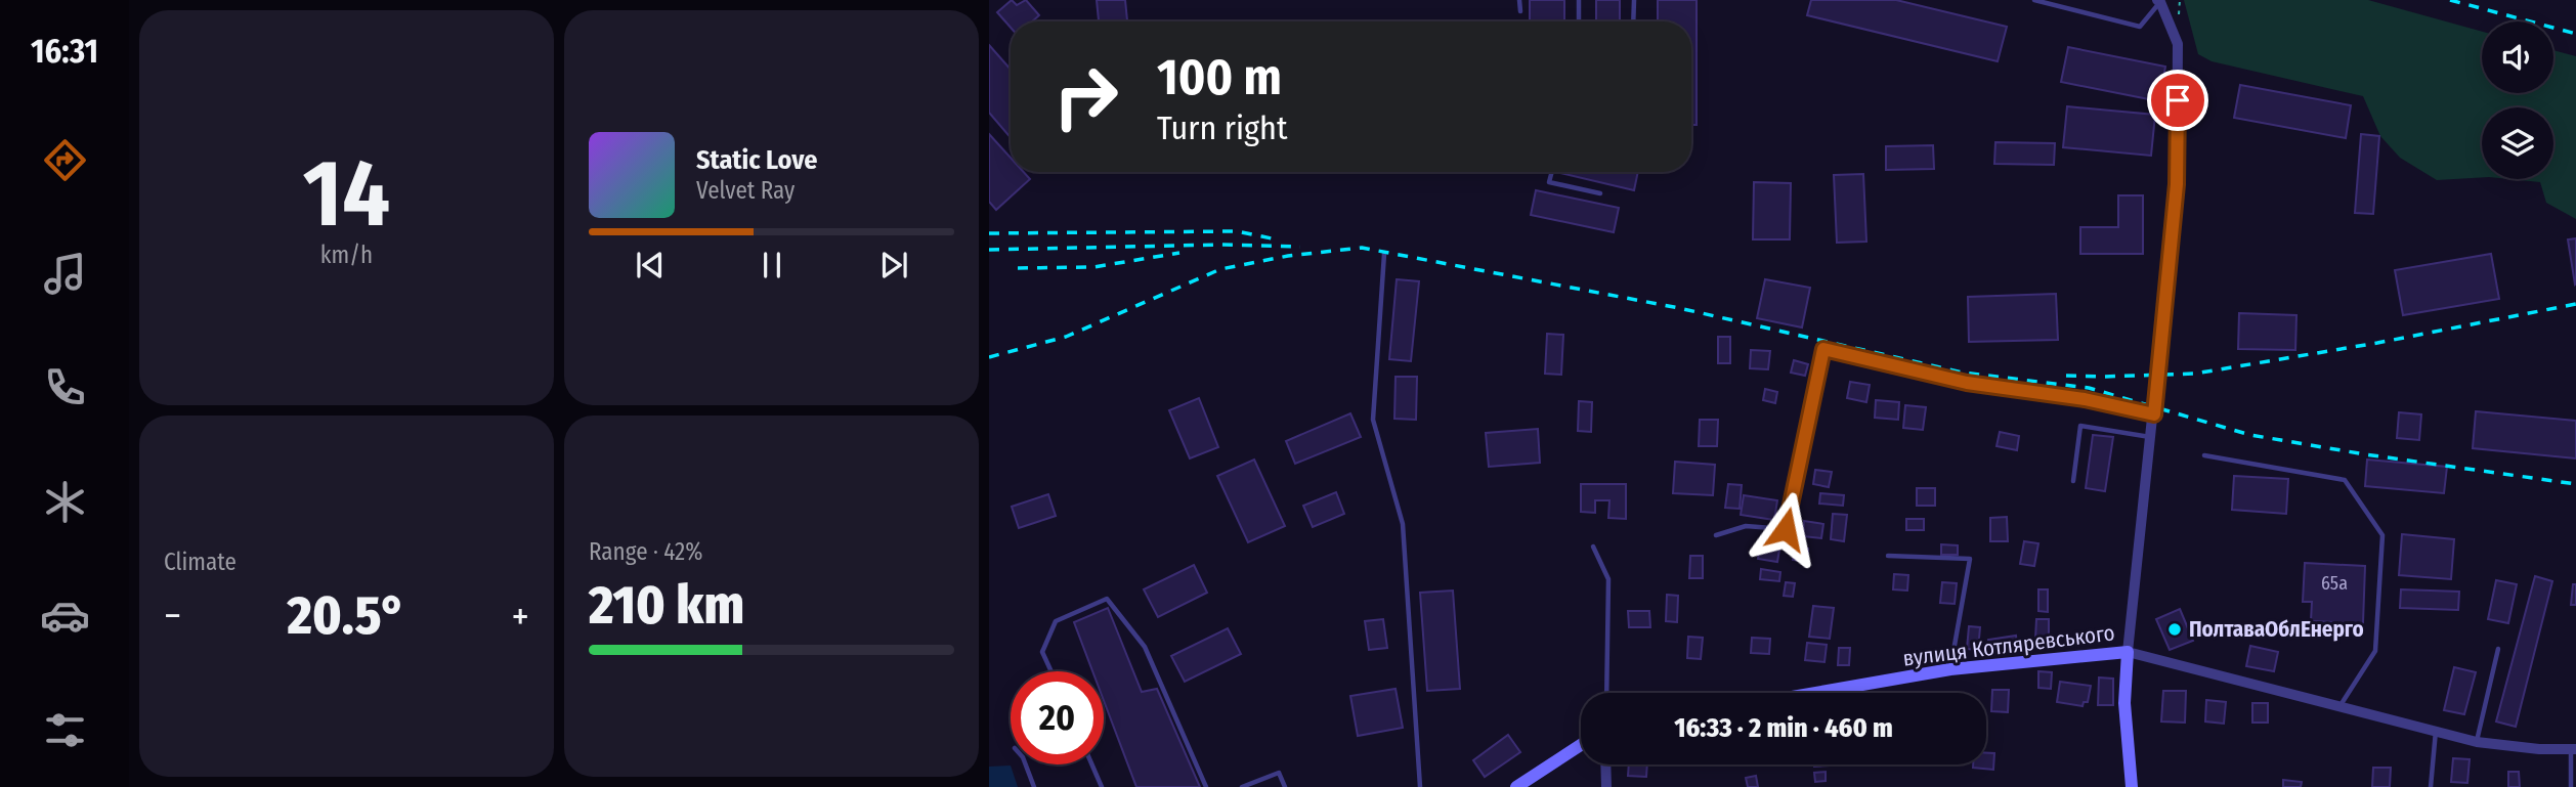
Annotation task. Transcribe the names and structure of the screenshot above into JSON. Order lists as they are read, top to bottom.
{
  "streets": {
    "street": ["вулиця Котляревського"]
  },
  "places": ["ПолтаваОблЕнерго"],
  "house_numbers": ["65а"],
  "page": {
    "tabs": "16:31",
    "tile": [
      ["14", "km/h"],
      "Climate",
      ["Range · 42%", "210 km"]
    ],
    "turn": ["100 m", "Turn right"],
    "song": ["Static Love", "Velvet Ray"],
    "heat": ["−", "20.5°", "+"],
    "limit": "20",
    "trip": "16:33 · 2 min · 460 m"
  }
}
